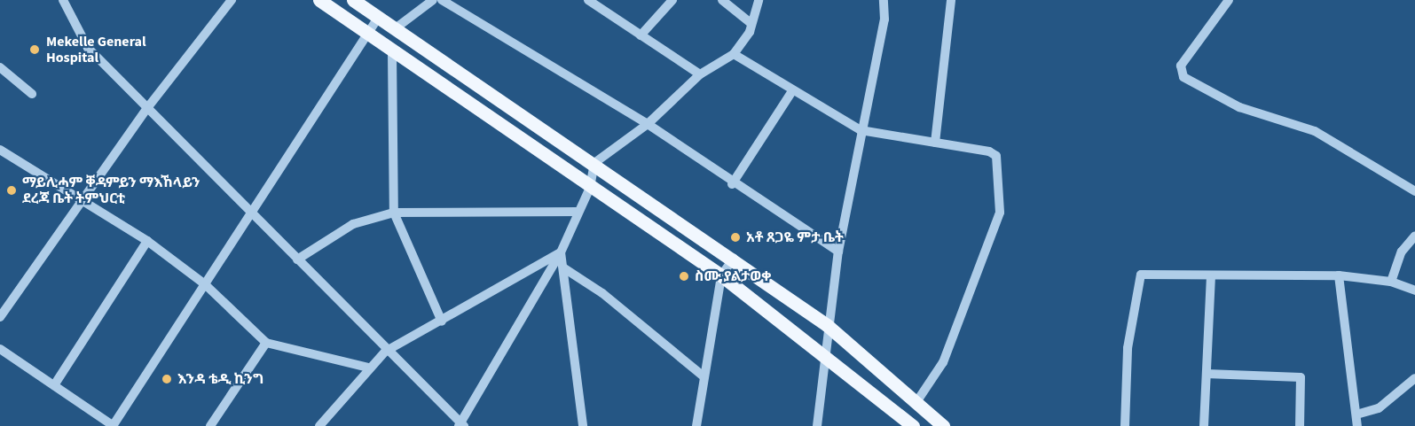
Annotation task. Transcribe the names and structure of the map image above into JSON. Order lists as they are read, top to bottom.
{
  "places": [
    "Mekelle General Hospital",
    "ማይሊሓም ቐዳምይን ማእኸላይን ደረጃ ቤት ትምህርቲ",
    "አቶ ጸጋዬ ምታ ቤት",
    "ስሙ ያልታወቀ",
    "እንዳ ቴዲ ኪንግ"
  ]
}
